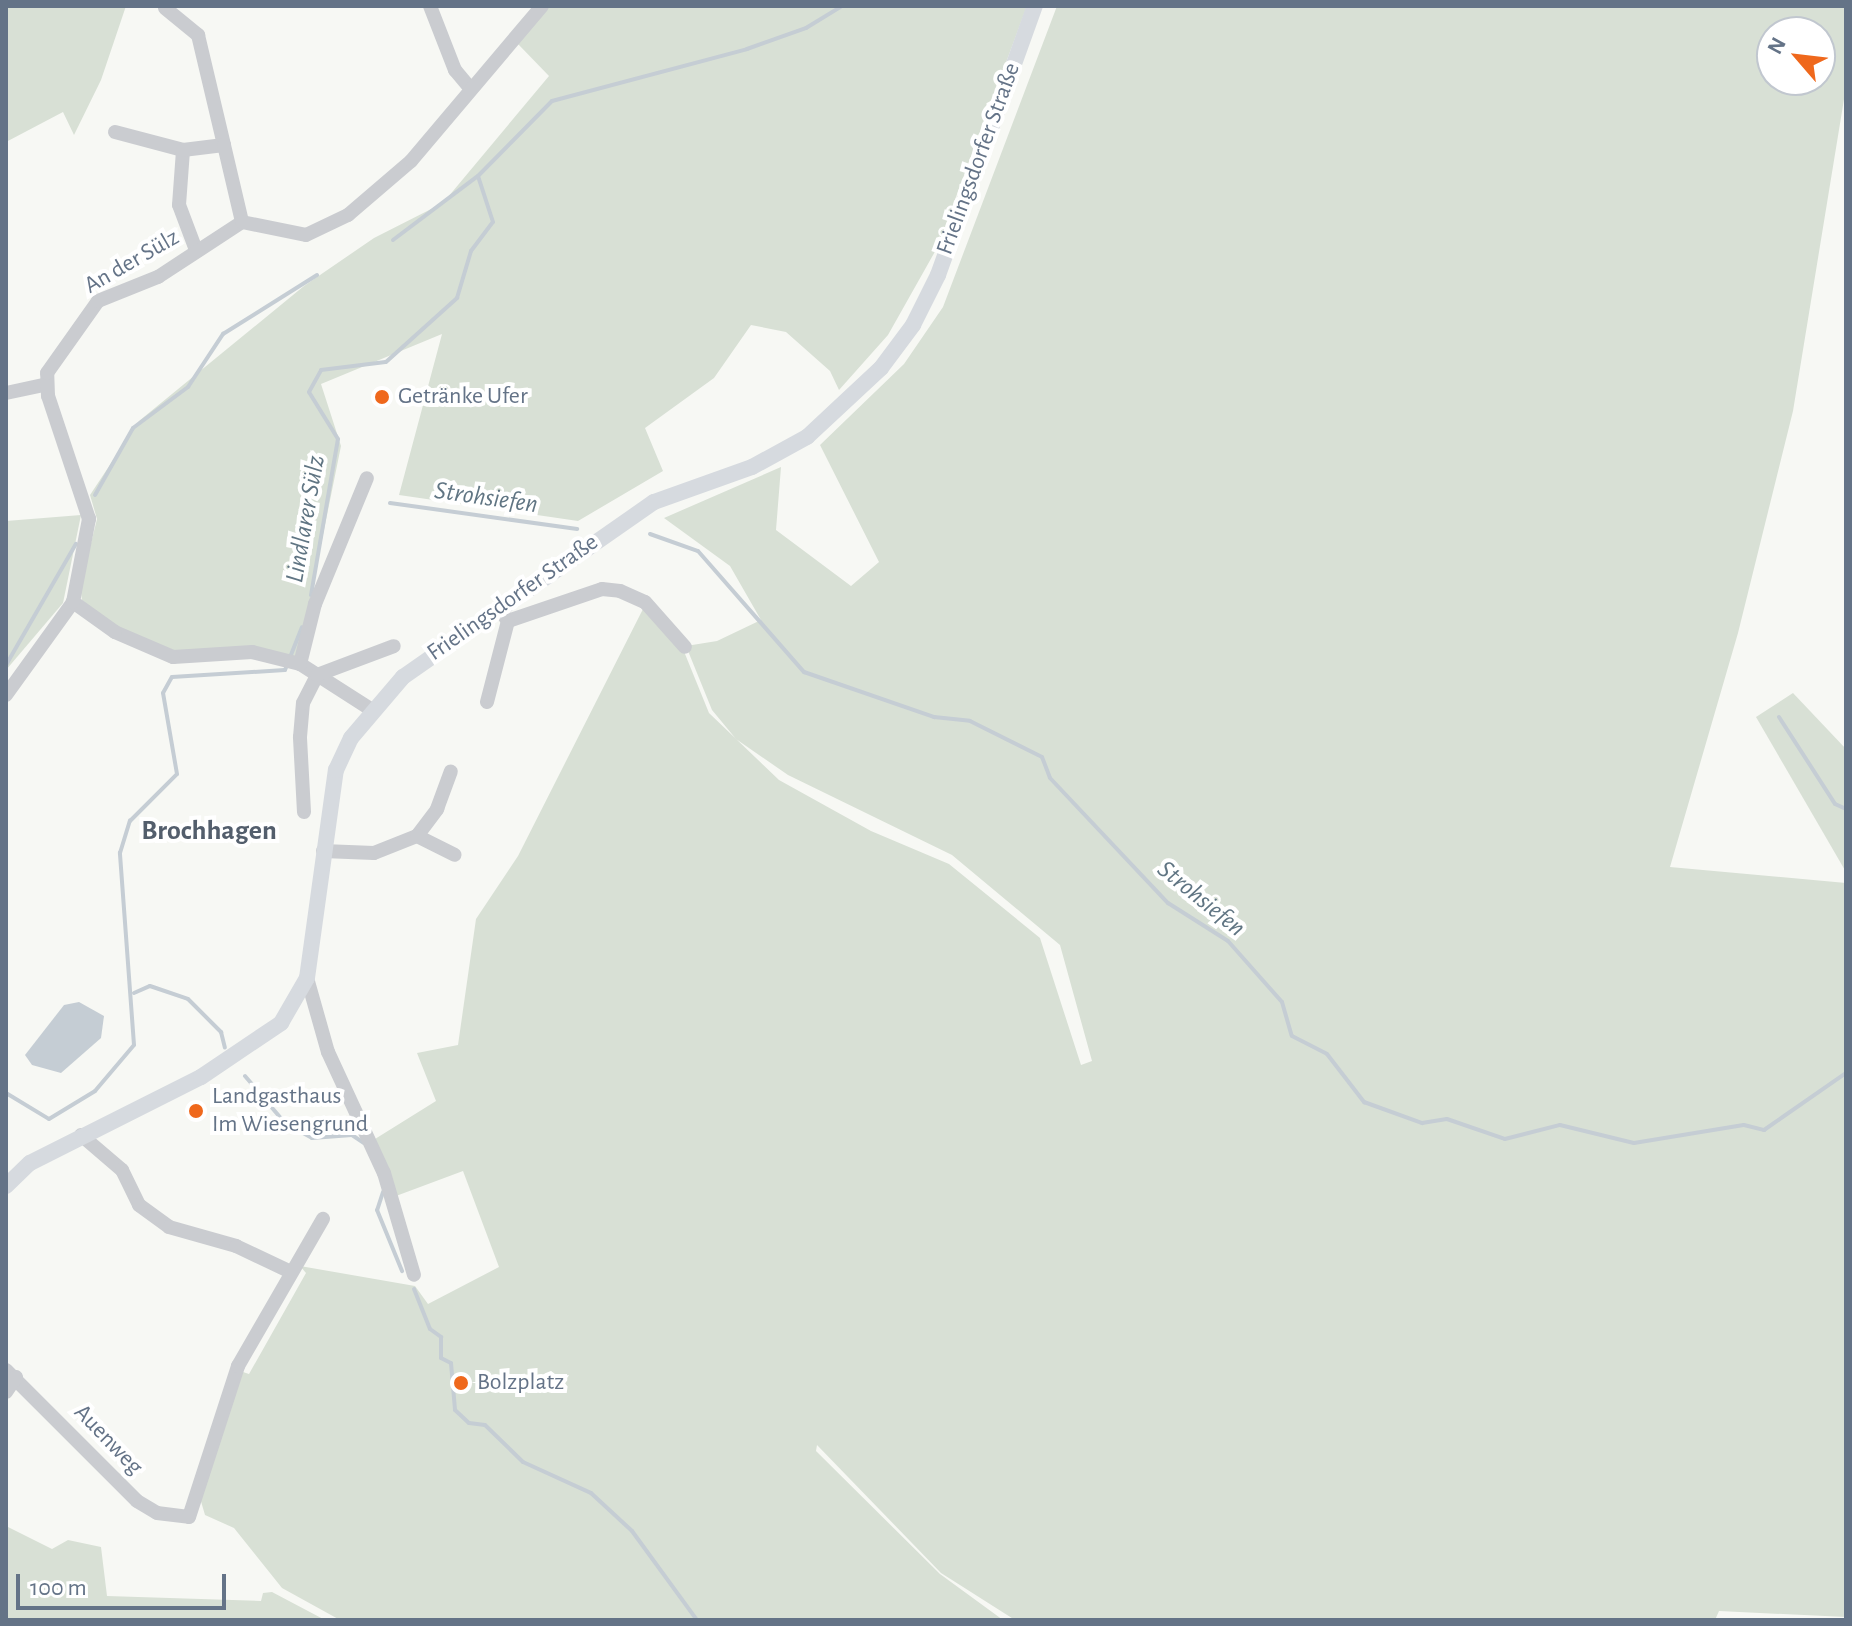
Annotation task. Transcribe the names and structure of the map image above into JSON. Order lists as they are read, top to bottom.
{
  "streets": {
    "main road": ["Frielingsdorfer Straße"],
    "street": ["An der Sülz", "Auenweg"]
  },
  "districts": ["Brochhagen"],
  "water": ["Strohsiefen", "Lindlarer Sülz"],
  "places": ["Getränke Ufer", "Landgasthaus Im Wiesengrund", "Bolzplatz"],
  "scale_bar": "100 m",
  "north": "top left"
}
